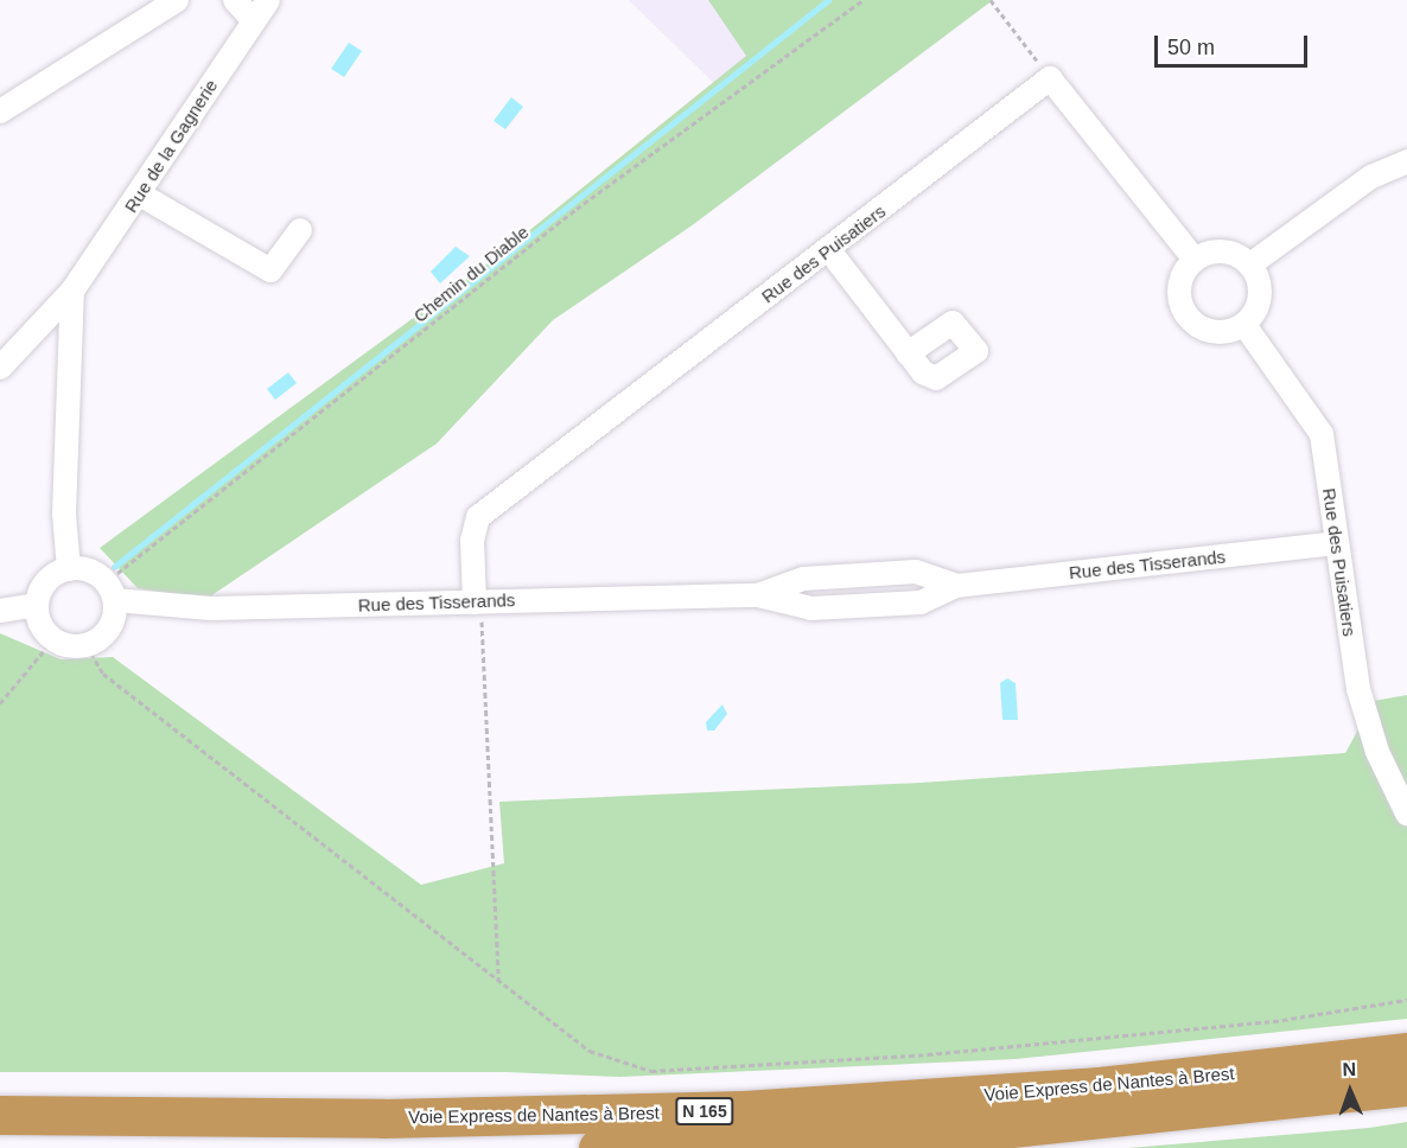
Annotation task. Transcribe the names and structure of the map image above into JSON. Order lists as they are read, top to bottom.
{
  "streets": {
    "highway": ["Voie Express de Nantes à Brest", "N 165"],
    "street": ["Rue de la Gagnerie", "Rue des Puisatiers", "Rue des Tisserands"],
    "path": ["Chemin du Diable"]
  },
  "crossings": [
    ["Rue des Puisatiers", "Rue des Tisserands"],
    ["Chemin du Diable", "Rue des Tisserands"]
  ],
  "scale_bar": "50 m",
  "north": "top"
}
